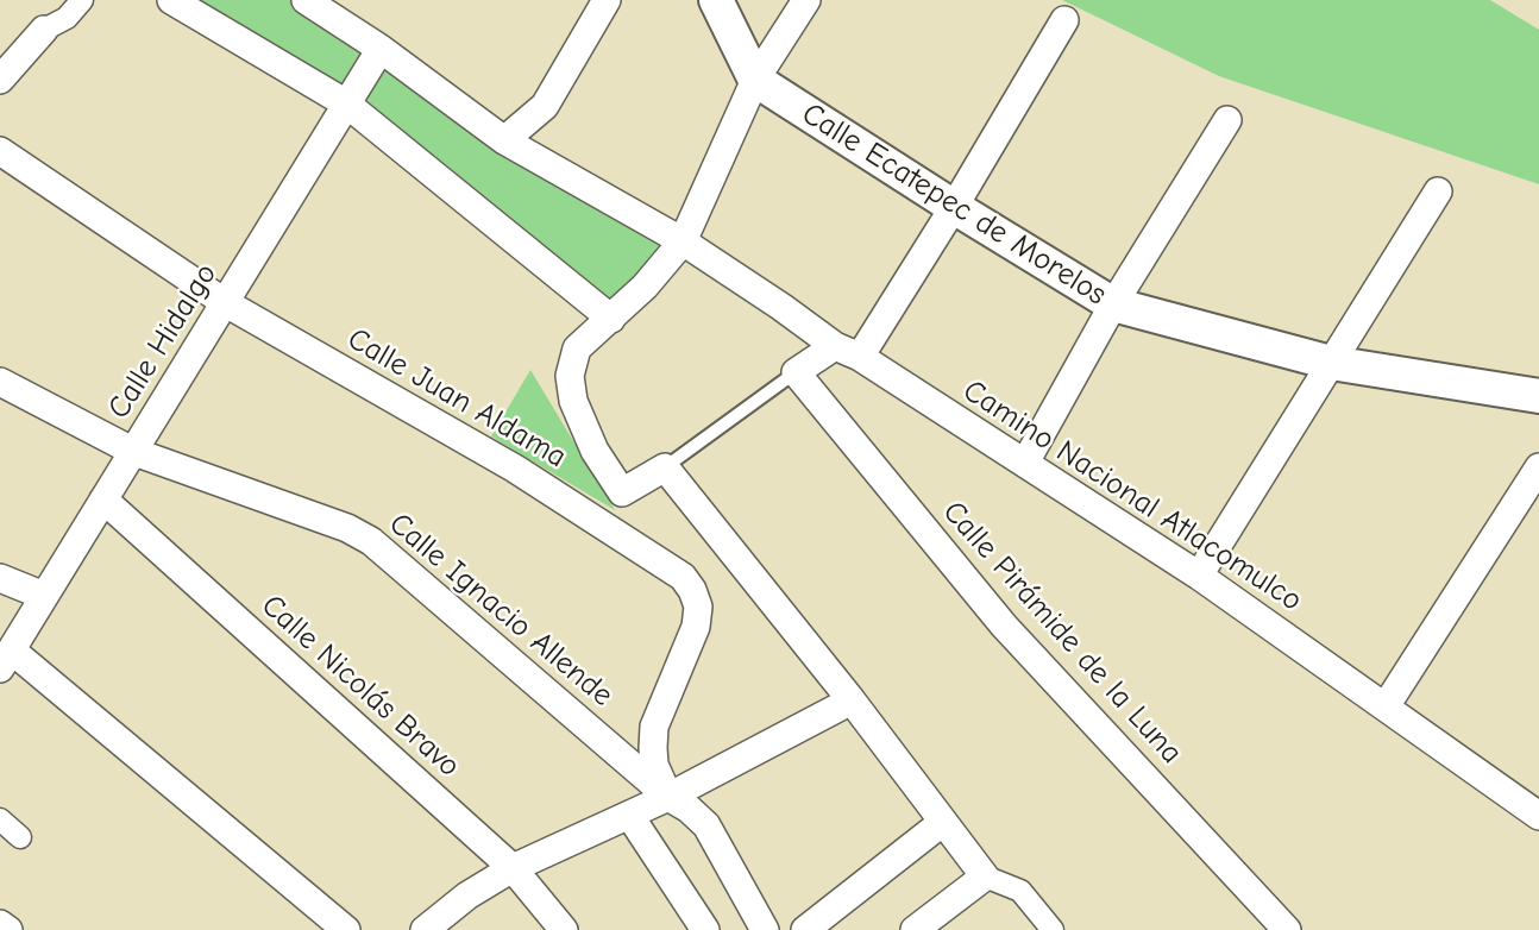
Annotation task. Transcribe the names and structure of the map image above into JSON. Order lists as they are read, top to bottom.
{
  "streets": {
    "street": [
      "Calle Ecatepec de Morelos",
      "Calle Hidalgo",
      "Calle Juan Aldama",
      "Camino Nacional Atlacomulco",
      "Calle Ignacio Allende",
      "Calle Pirámide de la Luna",
      "Calle Nicolás Bravo"
    ]
  },
  "crossings": [
    ["Calle Hidalgo", "Calle Juan Aldama"],
    ["Calle Hidalgo", "Camino Nacional Atlacomulco"],
    ["Calle Hidalgo", "Calle Ignacio Allende"],
    ["Calle Hidalgo", "Calle Nicolás Bravo"],
    ["Calle Juan Aldama", "Calle Ignacio Allende"]
  ]
}
